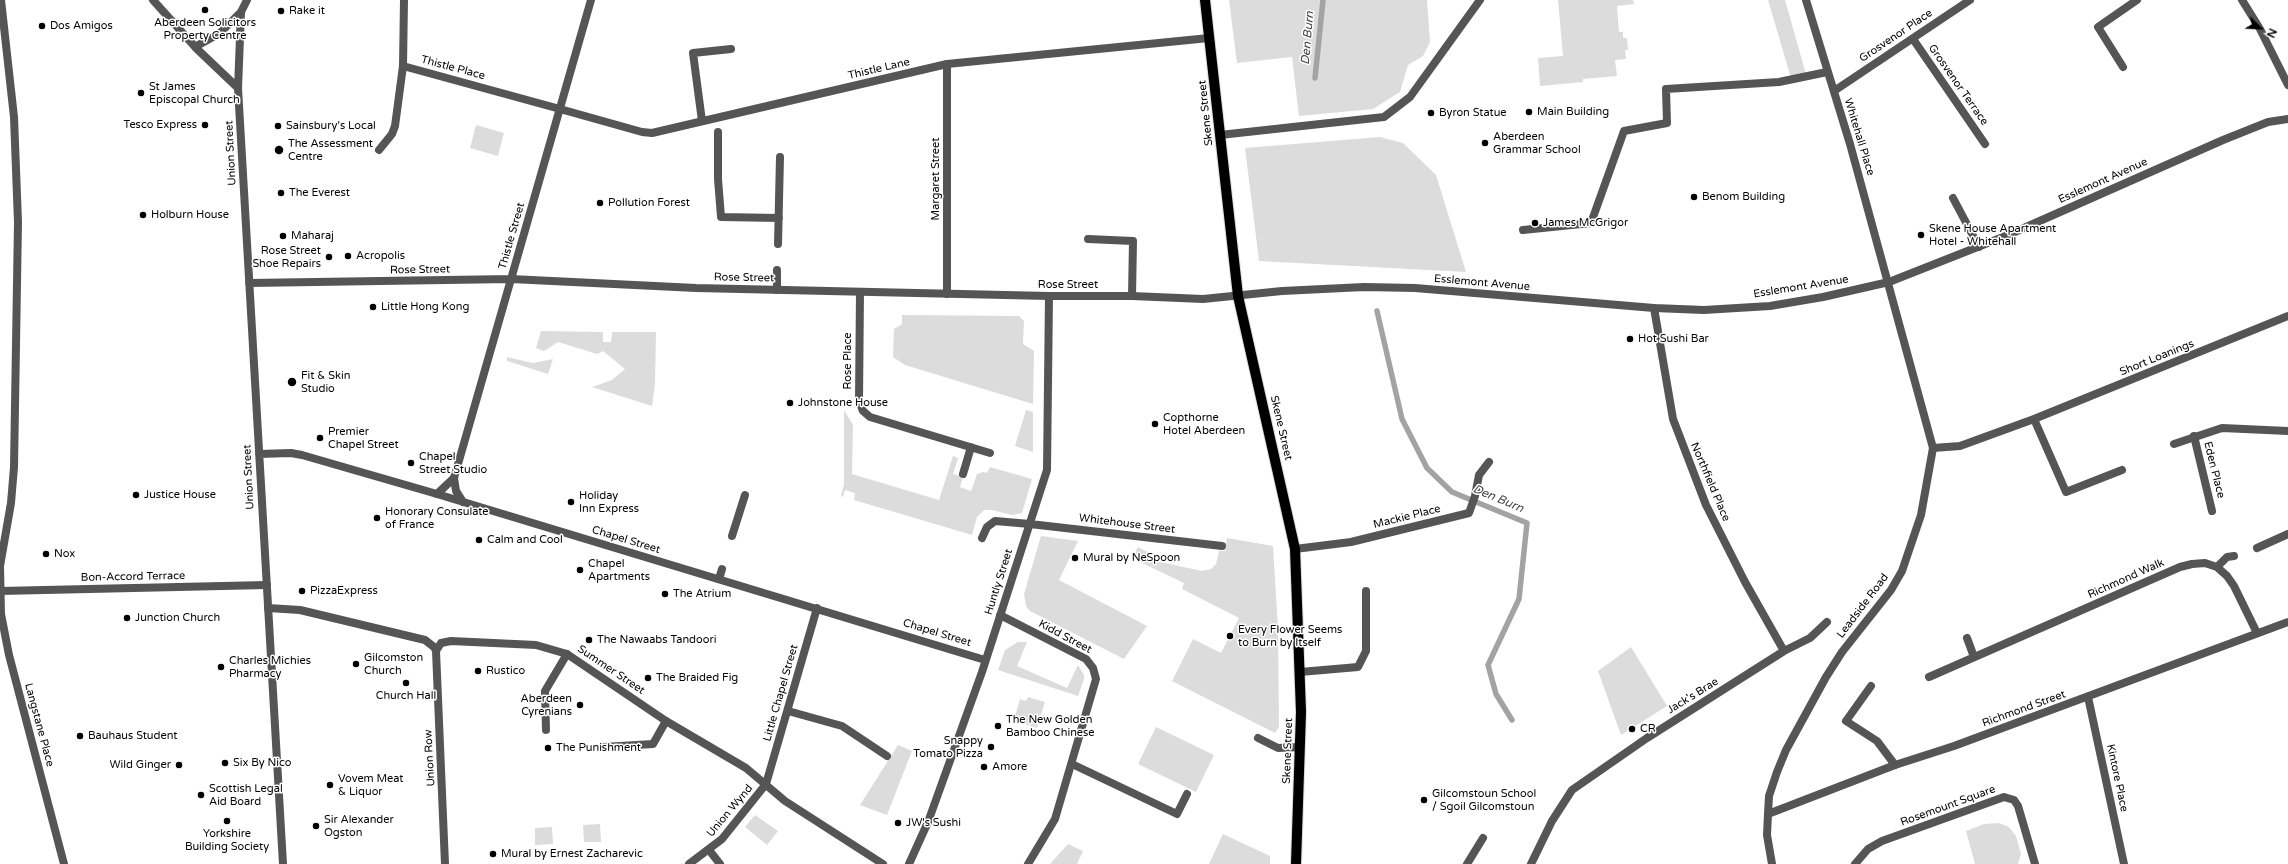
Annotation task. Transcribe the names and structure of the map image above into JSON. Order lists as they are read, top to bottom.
{
  "streets": {
    "main road": ["Skene Street"],
    "street": [
      "Grosvenor Place",
      "Thistle Place",
      "Thistle Lane",
      "Grosvenor Terrace",
      "Whitehall Place",
      "Union Street",
      "Margaret Street",
      "Esslemont Avenue",
      "Thistle Street",
      "Rose Street",
      "Short Loanings",
      "Rose Place",
      "Eden Place",
      "Northfield Place",
      "Mackie Place",
      "Whitehouse Street",
      "Chapel Street",
      "Bon-Accord Terrace",
      "Richmond Walk",
      "Huntly Street",
      "Leadside Road",
      "Kidd Street",
      "Summer Street",
      "Little Chapel Street",
      "Jack's Brae",
      "Richmond Street",
      "Langstane Place",
      "Union Row",
      "Kintore Place",
      "Rosemount Square",
      "Union Wynd"
    ]
  },
  "crossings": [
    ["Grosvenor Place", "Grosvenor Terrace"],
    ["Grosvenor Place", "Whitehall Place"],
    ["Thistle Place", "Thistle Lane"],
    ["Thistle Place", "Thistle Street"],
    ["Thistle Lane", "Skene Street"],
    ["Thistle Lane", "Margaret Street"],
    ["Thistle Lane", "Thistle Street"],
    ["Skene Street", "Esslemont Avenue"],
    ["Skene Street", "Rose Street"],
    ["Skene Street", "Mackie Place"],
    ["Whitehall Place", "Esslemont Avenue"],
    ["Whitehall Place", "Leadside Road"],
    ["Union Street", "Rose Street"],
    ["Union Street", "Chapel Street"],
    ["Union Street", "Bon-Accord Terrace"],
    ["Margaret Street", "Rose Street"],
    ["Esslemont Avenue", "Rose Street"],
    ["Esslemont Avenue", "Northfield Place"],
    ["Esslemont Avenue", "Leadside Road"],
    ["Thistle Street", "Rose Street"],
    ["Rose Street", "Rose Place"],
    ["Rose Street", "Huntly Street"],
    ["Short Loanings", "Leadside Road"],
    ["Northfield Place", "Jack's Brae"],
    ["Whitehouse Street", "Huntly Street"],
    ["Chapel Street", "Huntly Street"],
    ["Chapel Street", "Little Chapel Street"],
    ["Bon-Accord Terrace", "Langstane Place"],
    ["Huntly Street", "Kidd Street"],
    ["Leadside Road", "Richmond Street"],
    ["Summer Street", "Little Chapel Street"],
    ["Summer Street", "Union Row"],
    ["Summer Street", "Union Wynd"],
    ["Little Chapel Street", "Union Wynd"],
    ["Richmond Street", "Kintore Place"]
  ],
  "water": ["Den Burn"],
  "places": [
    "Aberdeen Solicitors Property Centre",
    "Rake it",
    "Dos Amigos",
    "St James Episcopal Church",
    "Main Building",
    "Byron Statue",
    "Tesco Express",
    "Sainsbury's Local",
    "Aberdeen Grammar School",
    "The Assessment Centre",
    "The Everest",
    "Benom Building",
    "Pollution Forest",
    "Holburn House",
    "James McGrigor",
    "Skene House Apartment Hotel - Whitehall",
    "Maharaj",
    "Acropolis",
    "Rose Street Shoe Repairs",
    "Little Hong Kong",
    "Hot Sushi Bar",
    "Fit & Skin Studio",
    "Johnstone House",
    "Copthorne Hotel Aberdeen",
    "Premier Chapel Street",
    "Chapel Street Studio",
    "Justice House",
    "Holiday Inn Express",
    "Honorary Consulate of France",
    "Calm and Cool",
    "Nox",
    "Mural by NeSpoon",
    "Chapel Apartments",
    "PizzaExpress",
    "The Atrium",
    "Junction Church",
    "Every Flower Seems to Burn by Itself",
    "The Nawaabs Tandoori",
    "Gilcomston Church",
    "Charles Michies Pharmacy",
    "Rustico",
    "The Braided Fig",
    "Church Hall",
    "Aberdeen Cyrenians",
    "The New Golden Bamboo Chinese",
    "CR",
    "Bauhaus Student",
    "Snappy Tomato Pizza",
    "The Punishment",
    "Six By Nico",
    "Wild Ginger",
    "Amore",
    "Vovem Meat & Liquor",
    "Scottish Legal Aid Board",
    "Gilcomstoun School / Sgoil Gilcomstoun",
    "Yorkshire Building Society",
    "JW's Sushi",
    "Sir Alexander Ogston",
    "Mural by Ernest Zacharevic"
  ],
  "north": "bottom right"
}
